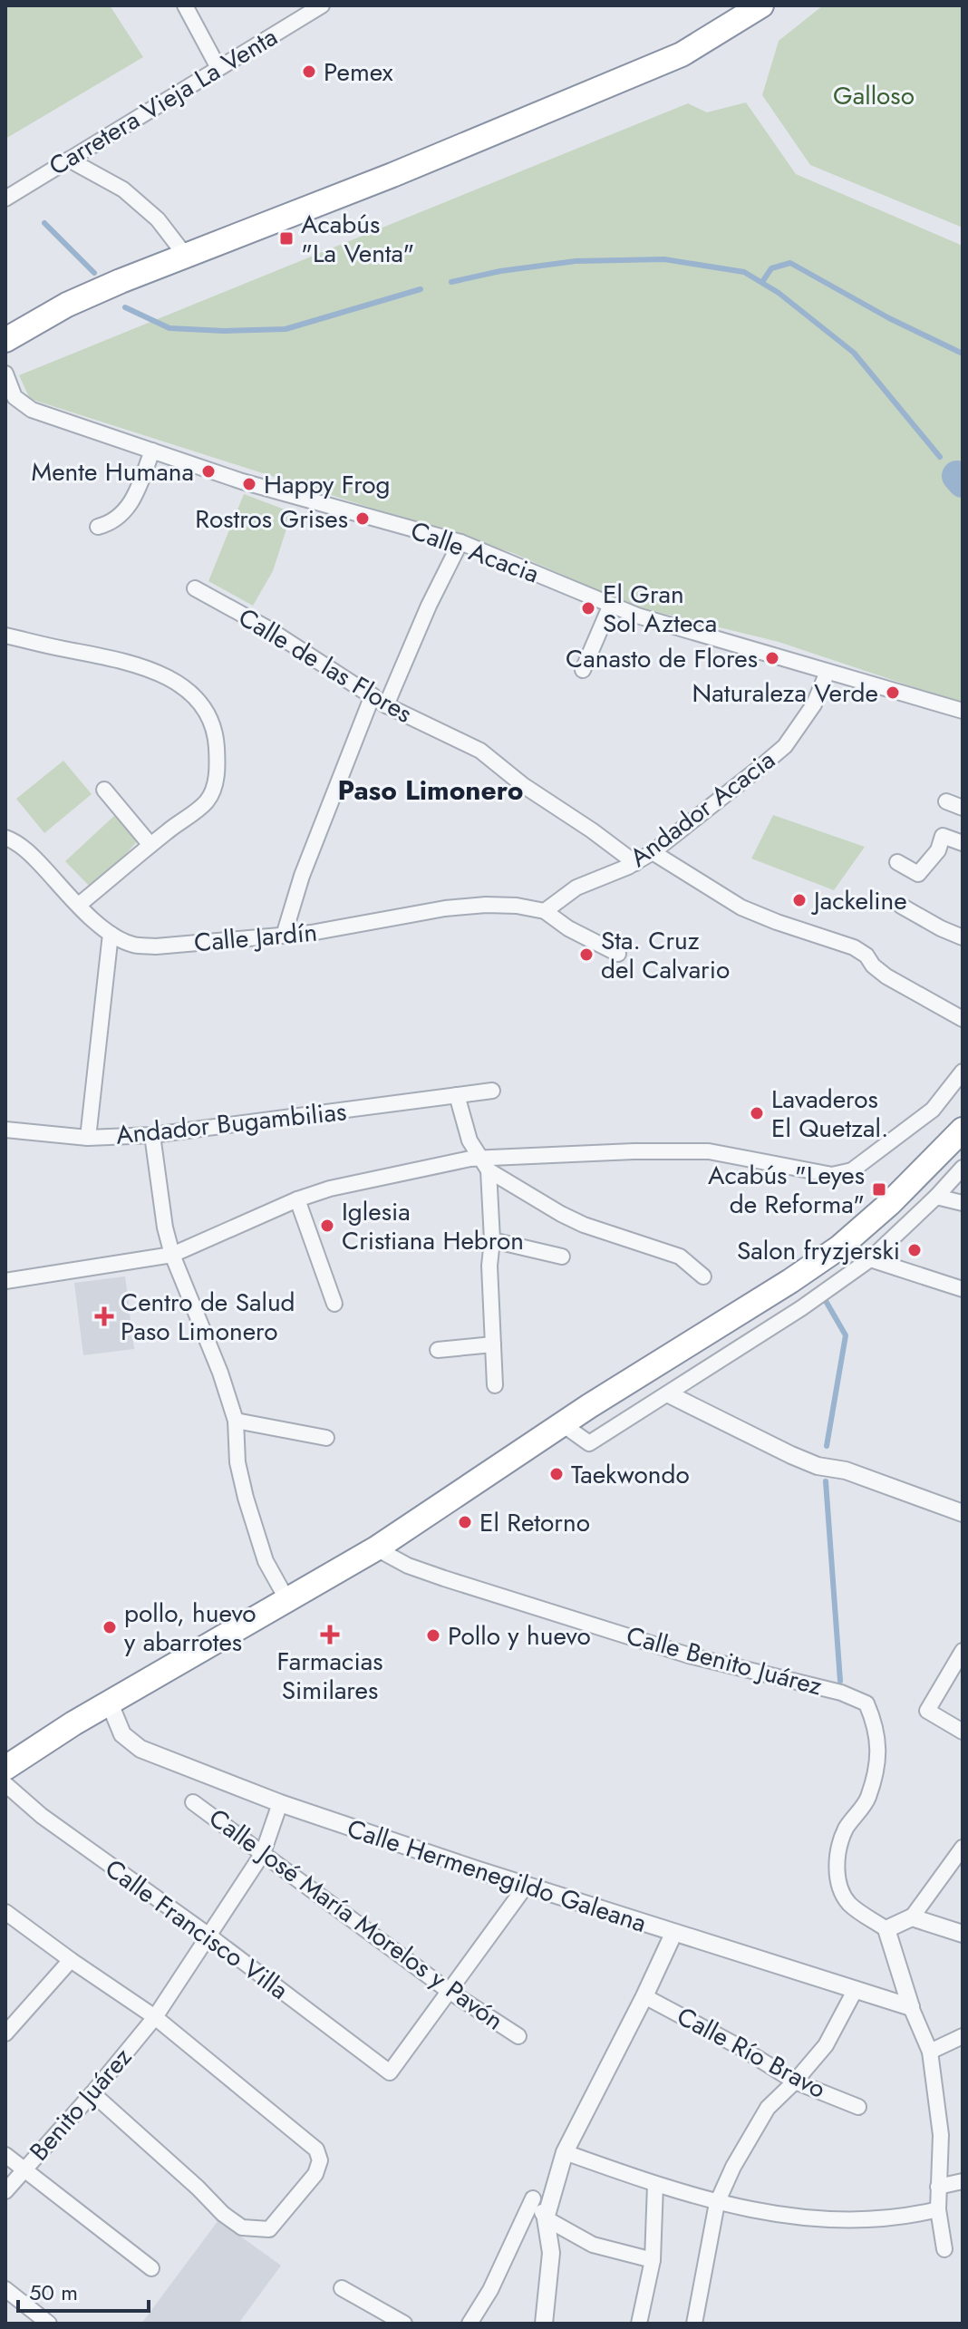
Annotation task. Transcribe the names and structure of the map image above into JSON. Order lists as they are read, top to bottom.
{
  "streets": {
    "street": [
      "Carretera Vieja La Venta",
      "Calle Acacia",
      "Calle de las Flores",
      "Andador Acacia",
      "Calle Jardín",
      "Andador Bugambilias",
      "Calle Benito Juárez",
      "Calle Hermenegildo Galeana",
      "Calle José María Morelos y Pavón",
      "Calle Francisco Villa",
      "Calle Río Bravo",
      "Benito Juárez"
    ]
  },
  "crossings": [
    ["Calle Acacia", "Andador Acacia"],
    ["Calle de las Flores", "Andador Acacia"],
    ["Andador Acacia", "Calle Jardín"],
    ["Calle Hermenegildo Galeana", "Benito Juárez"],
    ["Calle José María Morelos y Pavón", "Calle Francisco Villa"],
    ["Calle José María Morelos y Pavón", "Benito Juárez"],
    ["Calle Francisco Villa", "Benito Juárez"]
  ],
  "districts": ["Paso Limonero"],
  "parks": ["Galloso"],
  "places": {
    "other": [
      "Pemex",
      "Mente Humana",
      "Happy Frog",
      "Rostros Grises",
      "El Gran Sol Azteca",
      "Canasto de Flores",
      "Naturaleza Verde",
      "Jackeline",
      "Sta. Cruz del Calvario",
      "Lavaderos El Quetzal.",
      "Iglesia Cristiana Hebron",
      "Salon fryzjerski",
      "Taekwondo",
      "El Retorno",
      "pollo, huevo y abarrotes",
      "Pollo y huevo"
    ],
    "transit": ["Acabús \"La Venta\"", "Acabús \"Leyes de Reforma\""],
    "health": ["Centro de Salud Paso Limonero", "Farmacias Similares"]
  },
  "scale_bar": "50 m"
}
